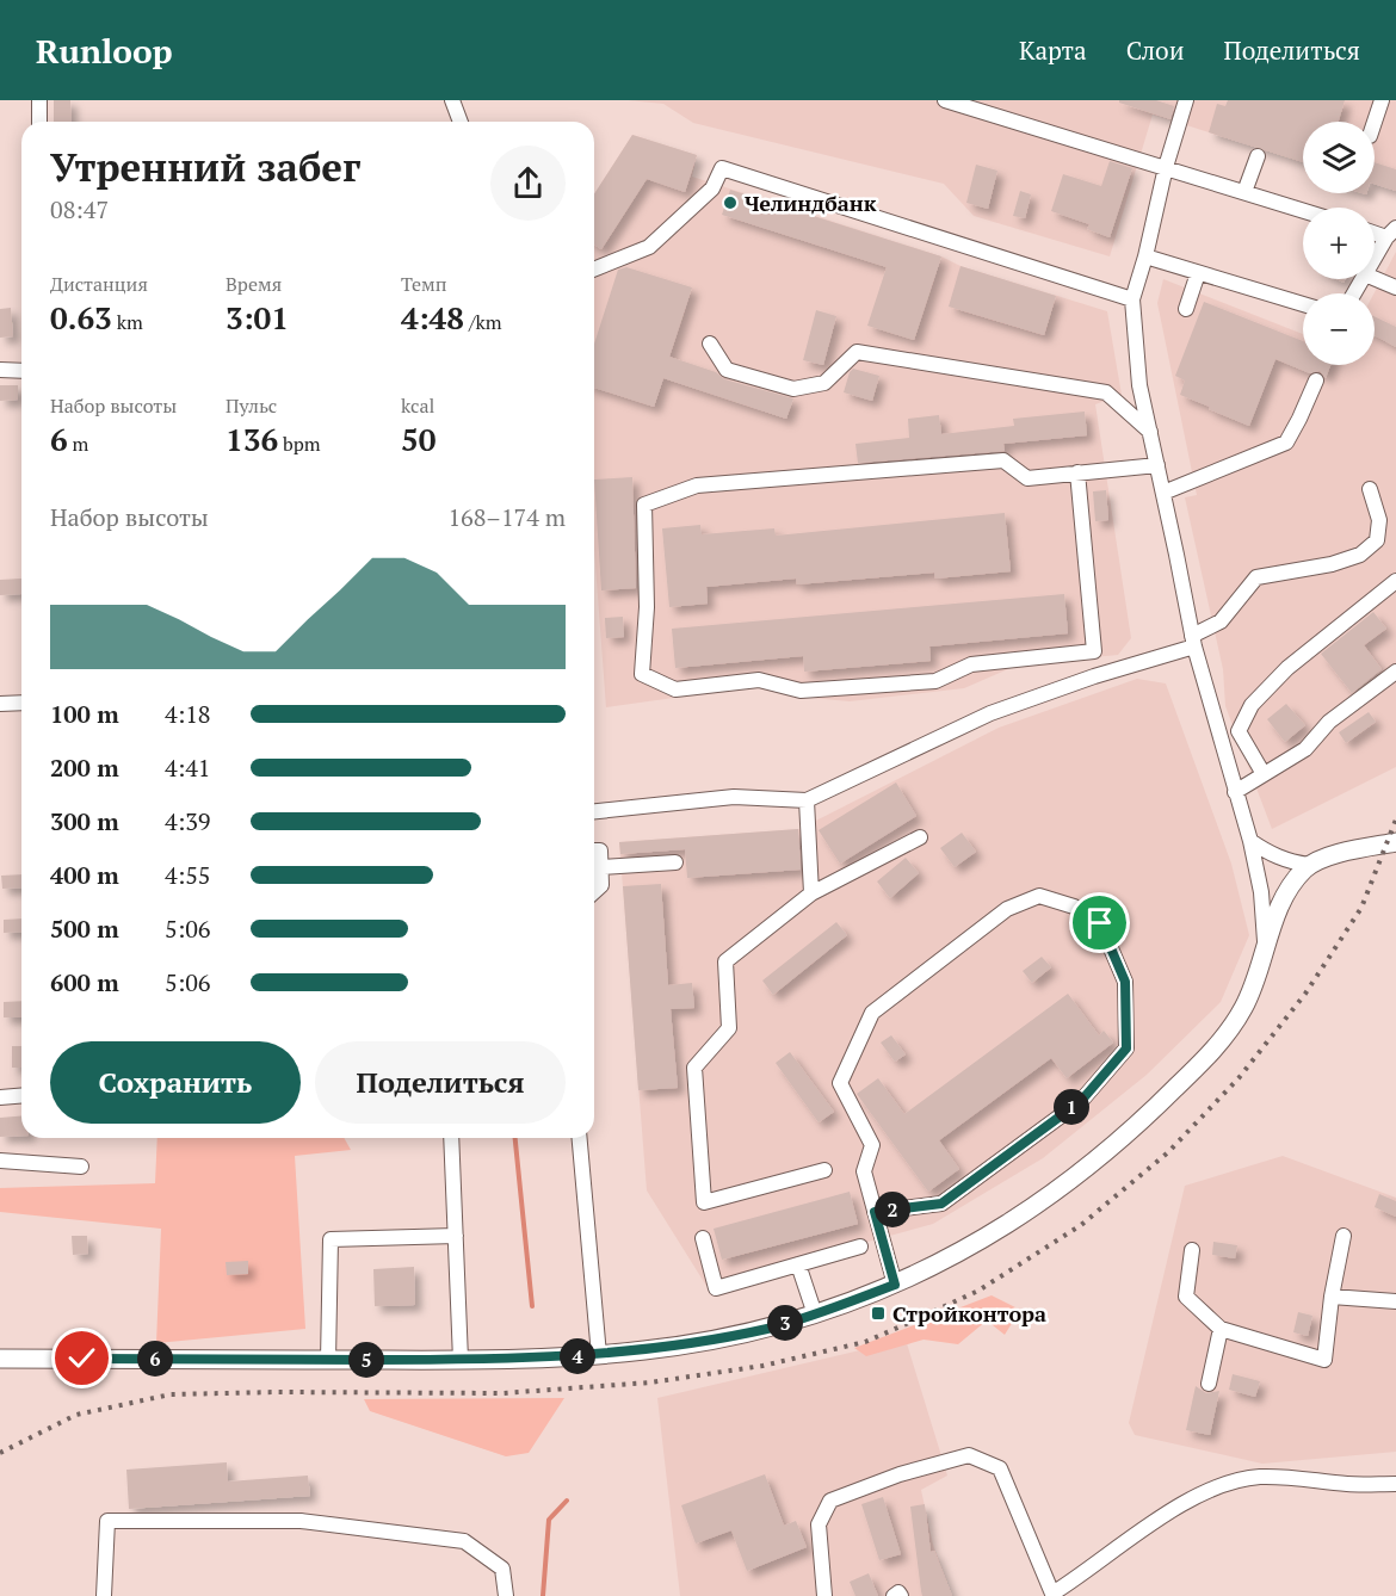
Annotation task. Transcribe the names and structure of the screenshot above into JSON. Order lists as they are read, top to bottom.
{
  "places": {
    "other": ["Челиндбанк"],
    "transit": ["Стройконтора"]
  },
  "page": {
    "header": "Runloop",
    "nav": ["Карта", "Слои", "Поделиться"],
    "map_buttons": ["+", "−"],
    "heading": ["Утренний забег", "08:47"],
    "stats": [
      ["Дистанция", "0.63 km"],
      ["Время", "3:01"],
      ["Темп", "4:48 /km"],
      ["Набор высоты", "6 m"],
      ["Пульс", "136 bpm"],
      ["kcal", "50"]
    ],
    "chart": ["Набор высоты", "168–174 m"],
    "list": [
      {
        "name": "100 m",
        "note": "4:18"
      },
      {
        "name": "200 m",
        "note": "4:41"
      },
      {
        "name": "300 m",
        "note": "4:39"
      },
      {
        "name": "400 m",
        "note": "4:55"
      },
      {
        "name": "500 m",
        "note": "5:06"
      },
      {
        "name": "600 m",
        "note": "5:06"
      }
    ],
    "buttons": ["Сохранить", "Поделиться"],
    "pins": [
      "1",
      "2",
      "3",
      "4",
      "6",
      "5"
    ]
  }
}
